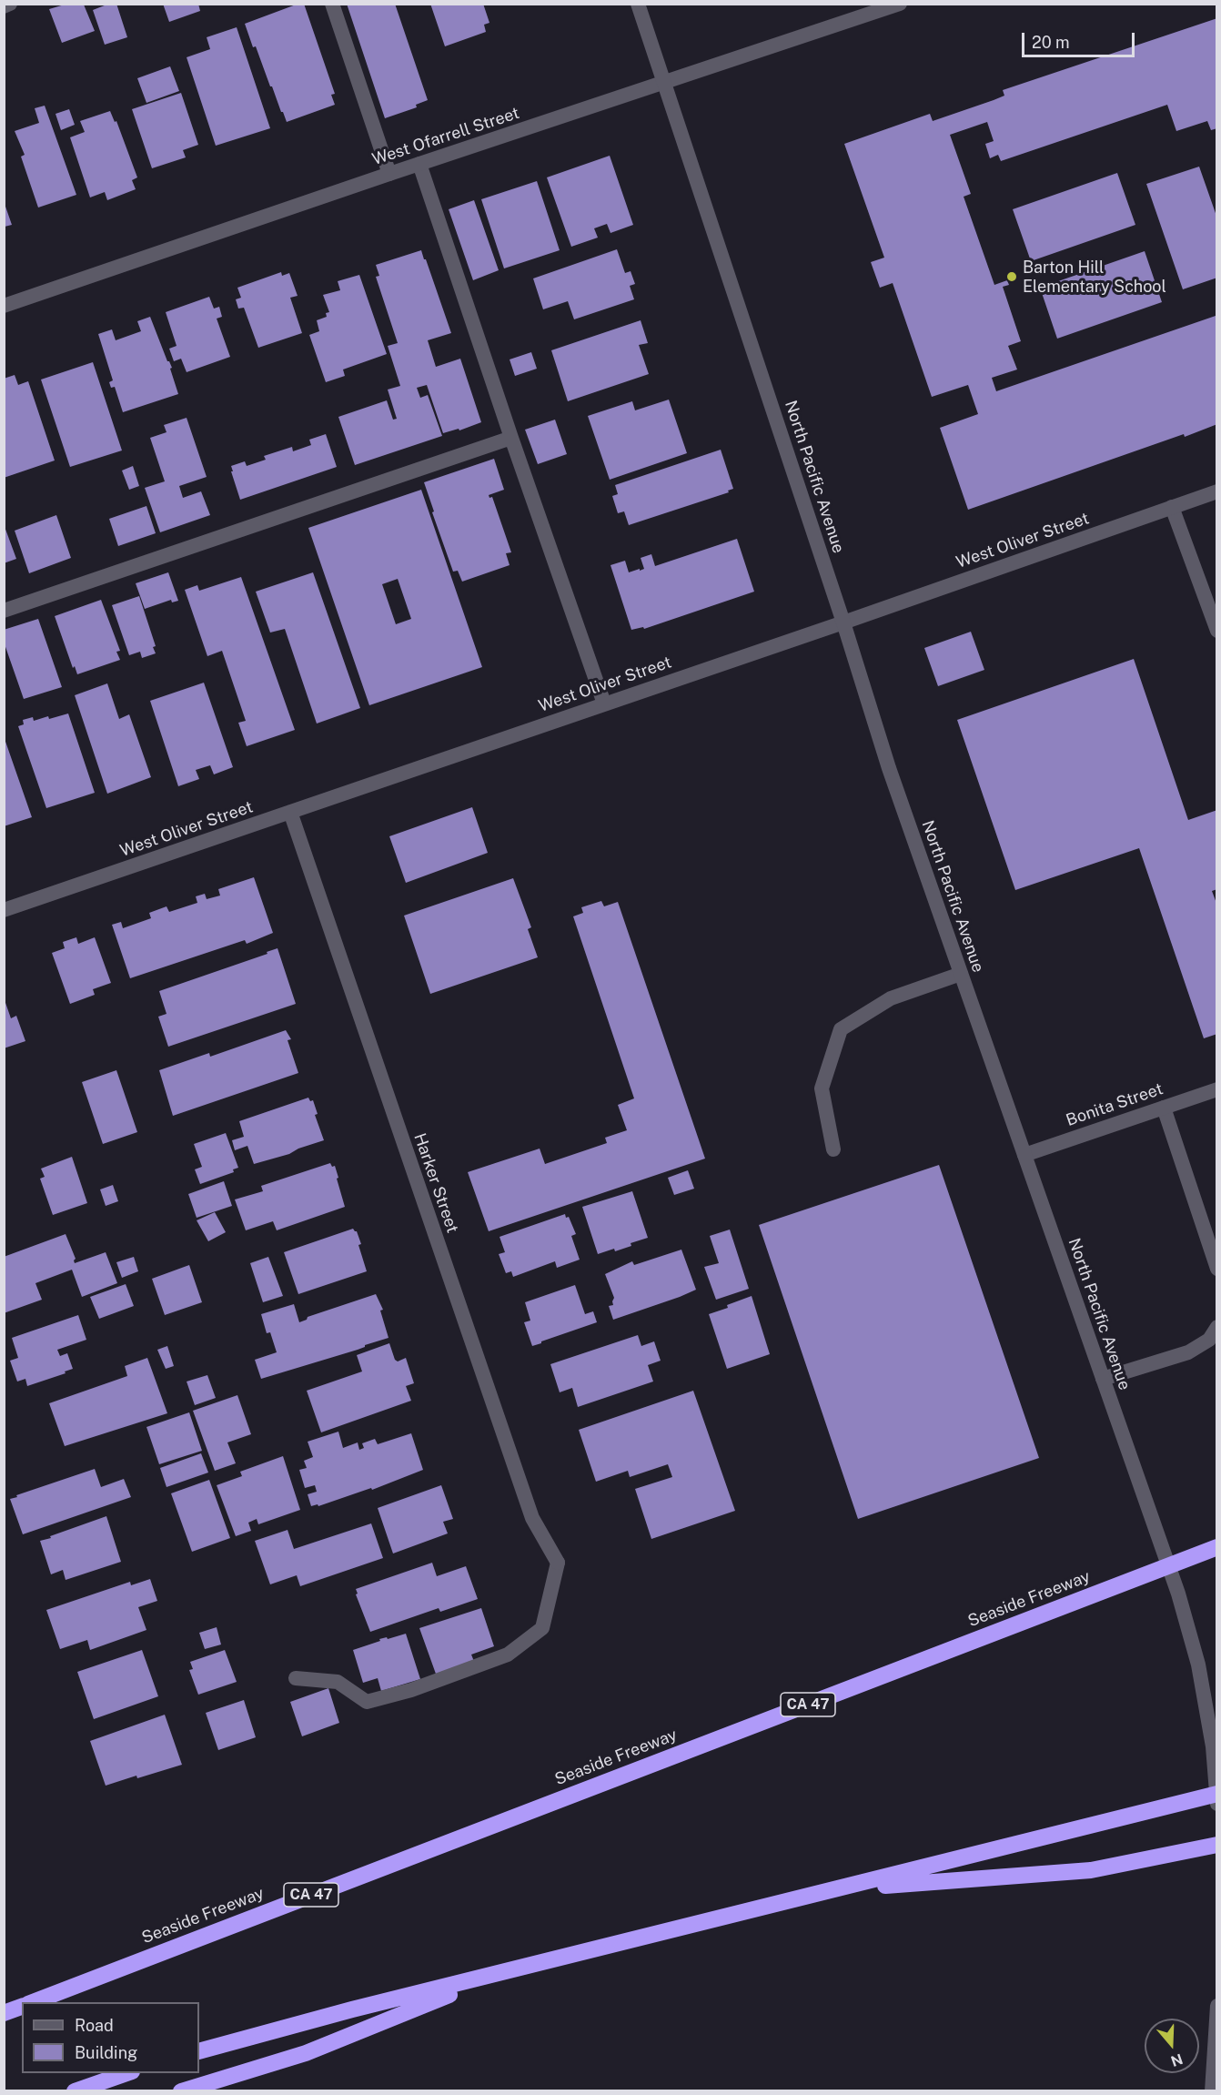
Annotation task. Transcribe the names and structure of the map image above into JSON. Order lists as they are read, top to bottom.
{
  "streets": {
    "highway": ["Seaside Freeway", "CA 47"],
    "street": [
      "West Ofarrell Street",
      "North Pacific Avenue",
      "West Oliver Street",
      "Bonita Street",
      "Harker Street"
    ]
  },
  "crossings": [
    ["West Ofarrell Street", "North Pacific Avenue"],
    ["North Pacific Avenue", "West Oliver Street"],
    ["North Pacific Avenue", "Bonita Street"],
    ["West Oliver Street", "Harker Street"]
  ],
  "places": ["Barton Hill Elementary School"],
  "legend": ["Road", "Building"],
  "scale_bar": "20 m",
  "north": "bottom"
}
